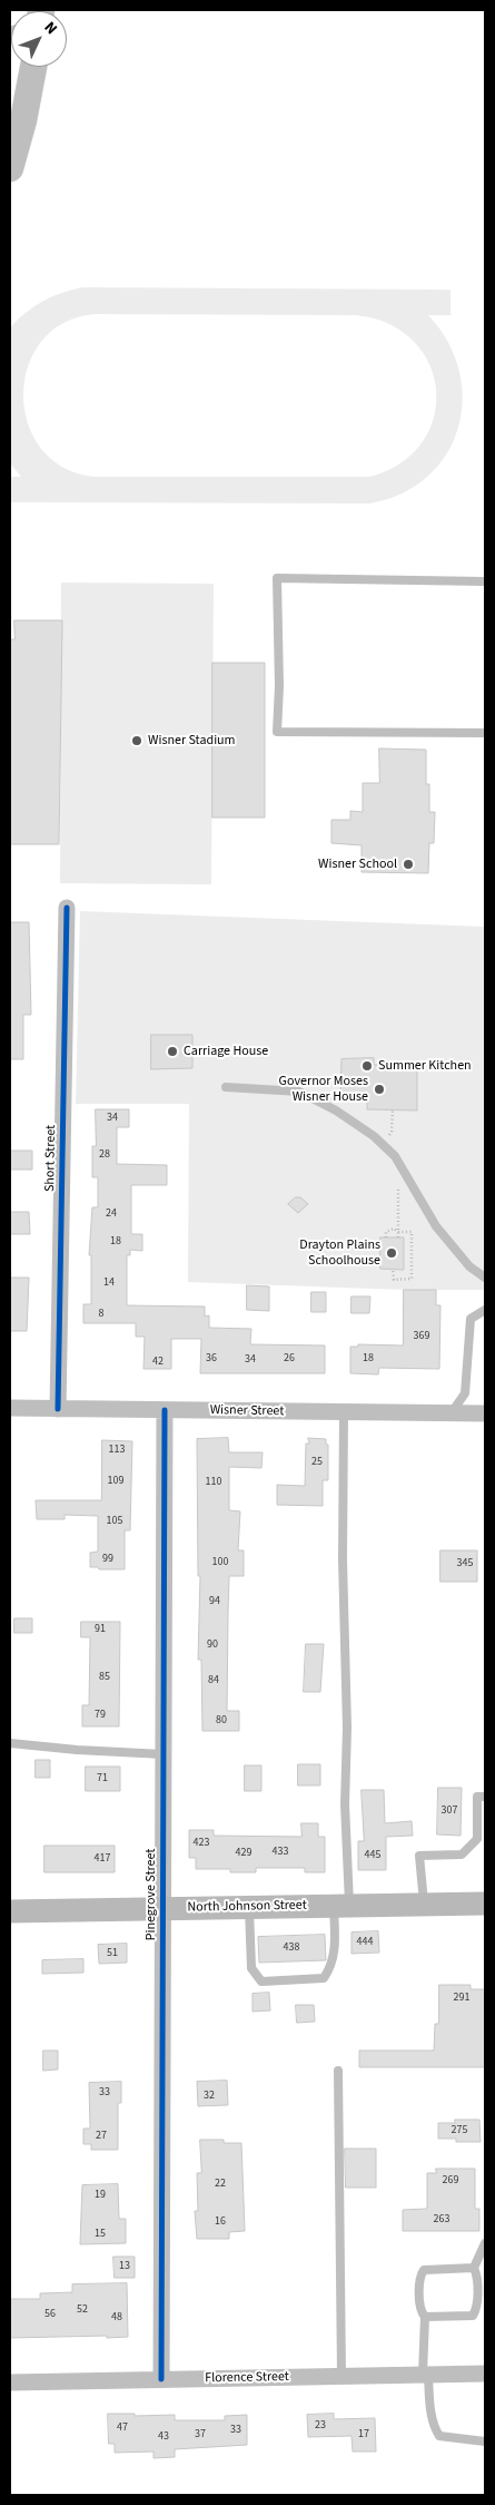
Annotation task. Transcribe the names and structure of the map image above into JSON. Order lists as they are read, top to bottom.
{
  "streets": {
    "street": [
      "Short Street",
      "Wisner Street",
      "Pinegrove Street",
      "North Johnson Street",
      "Florence Street"
    ]
  },
  "crossings": [
    ["Short Street", "Wisner Street"],
    ["Wisner Street", "Pinegrove Street"],
    ["Pinegrove Street", "North Johnson Street"],
    ["Pinegrove Street", "Florence Street"]
  ],
  "places": [
    "Wisner Stadium",
    "Wisner School",
    "Carriage House",
    "Summer Kitchen",
    "Governor Moses Wisner House",
    "Drayton Plains Schoolhouse"
  ],
  "house_numbers": [
    "34",
    "28",
    "24",
    "18",
    "14",
    "8",
    "369",
    "36",
    "26",
    "18",
    "34",
    "42",
    "113",
    "25",
    "109",
    "110",
    "105",
    "99",
    "100",
    "345",
    "94",
    "91",
    "90",
    "85",
    "84",
    "79",
    "80",
    "71",
    "307",
    "423",
    "433",
    "429",
    "445",
    "417",
    "444",
    "438",
    "51",
    "291",
    "33",
    "32",
    "275",
    "27",
    "269",
    "22",
    "19",
    "263",
    "16",
    "15",
    "13",
    "52",
    "56",
    "48",
    "23",
    "47",
    "33",
    "37",
    "17",
    "43"
  ],
  "north": "top right"
}
